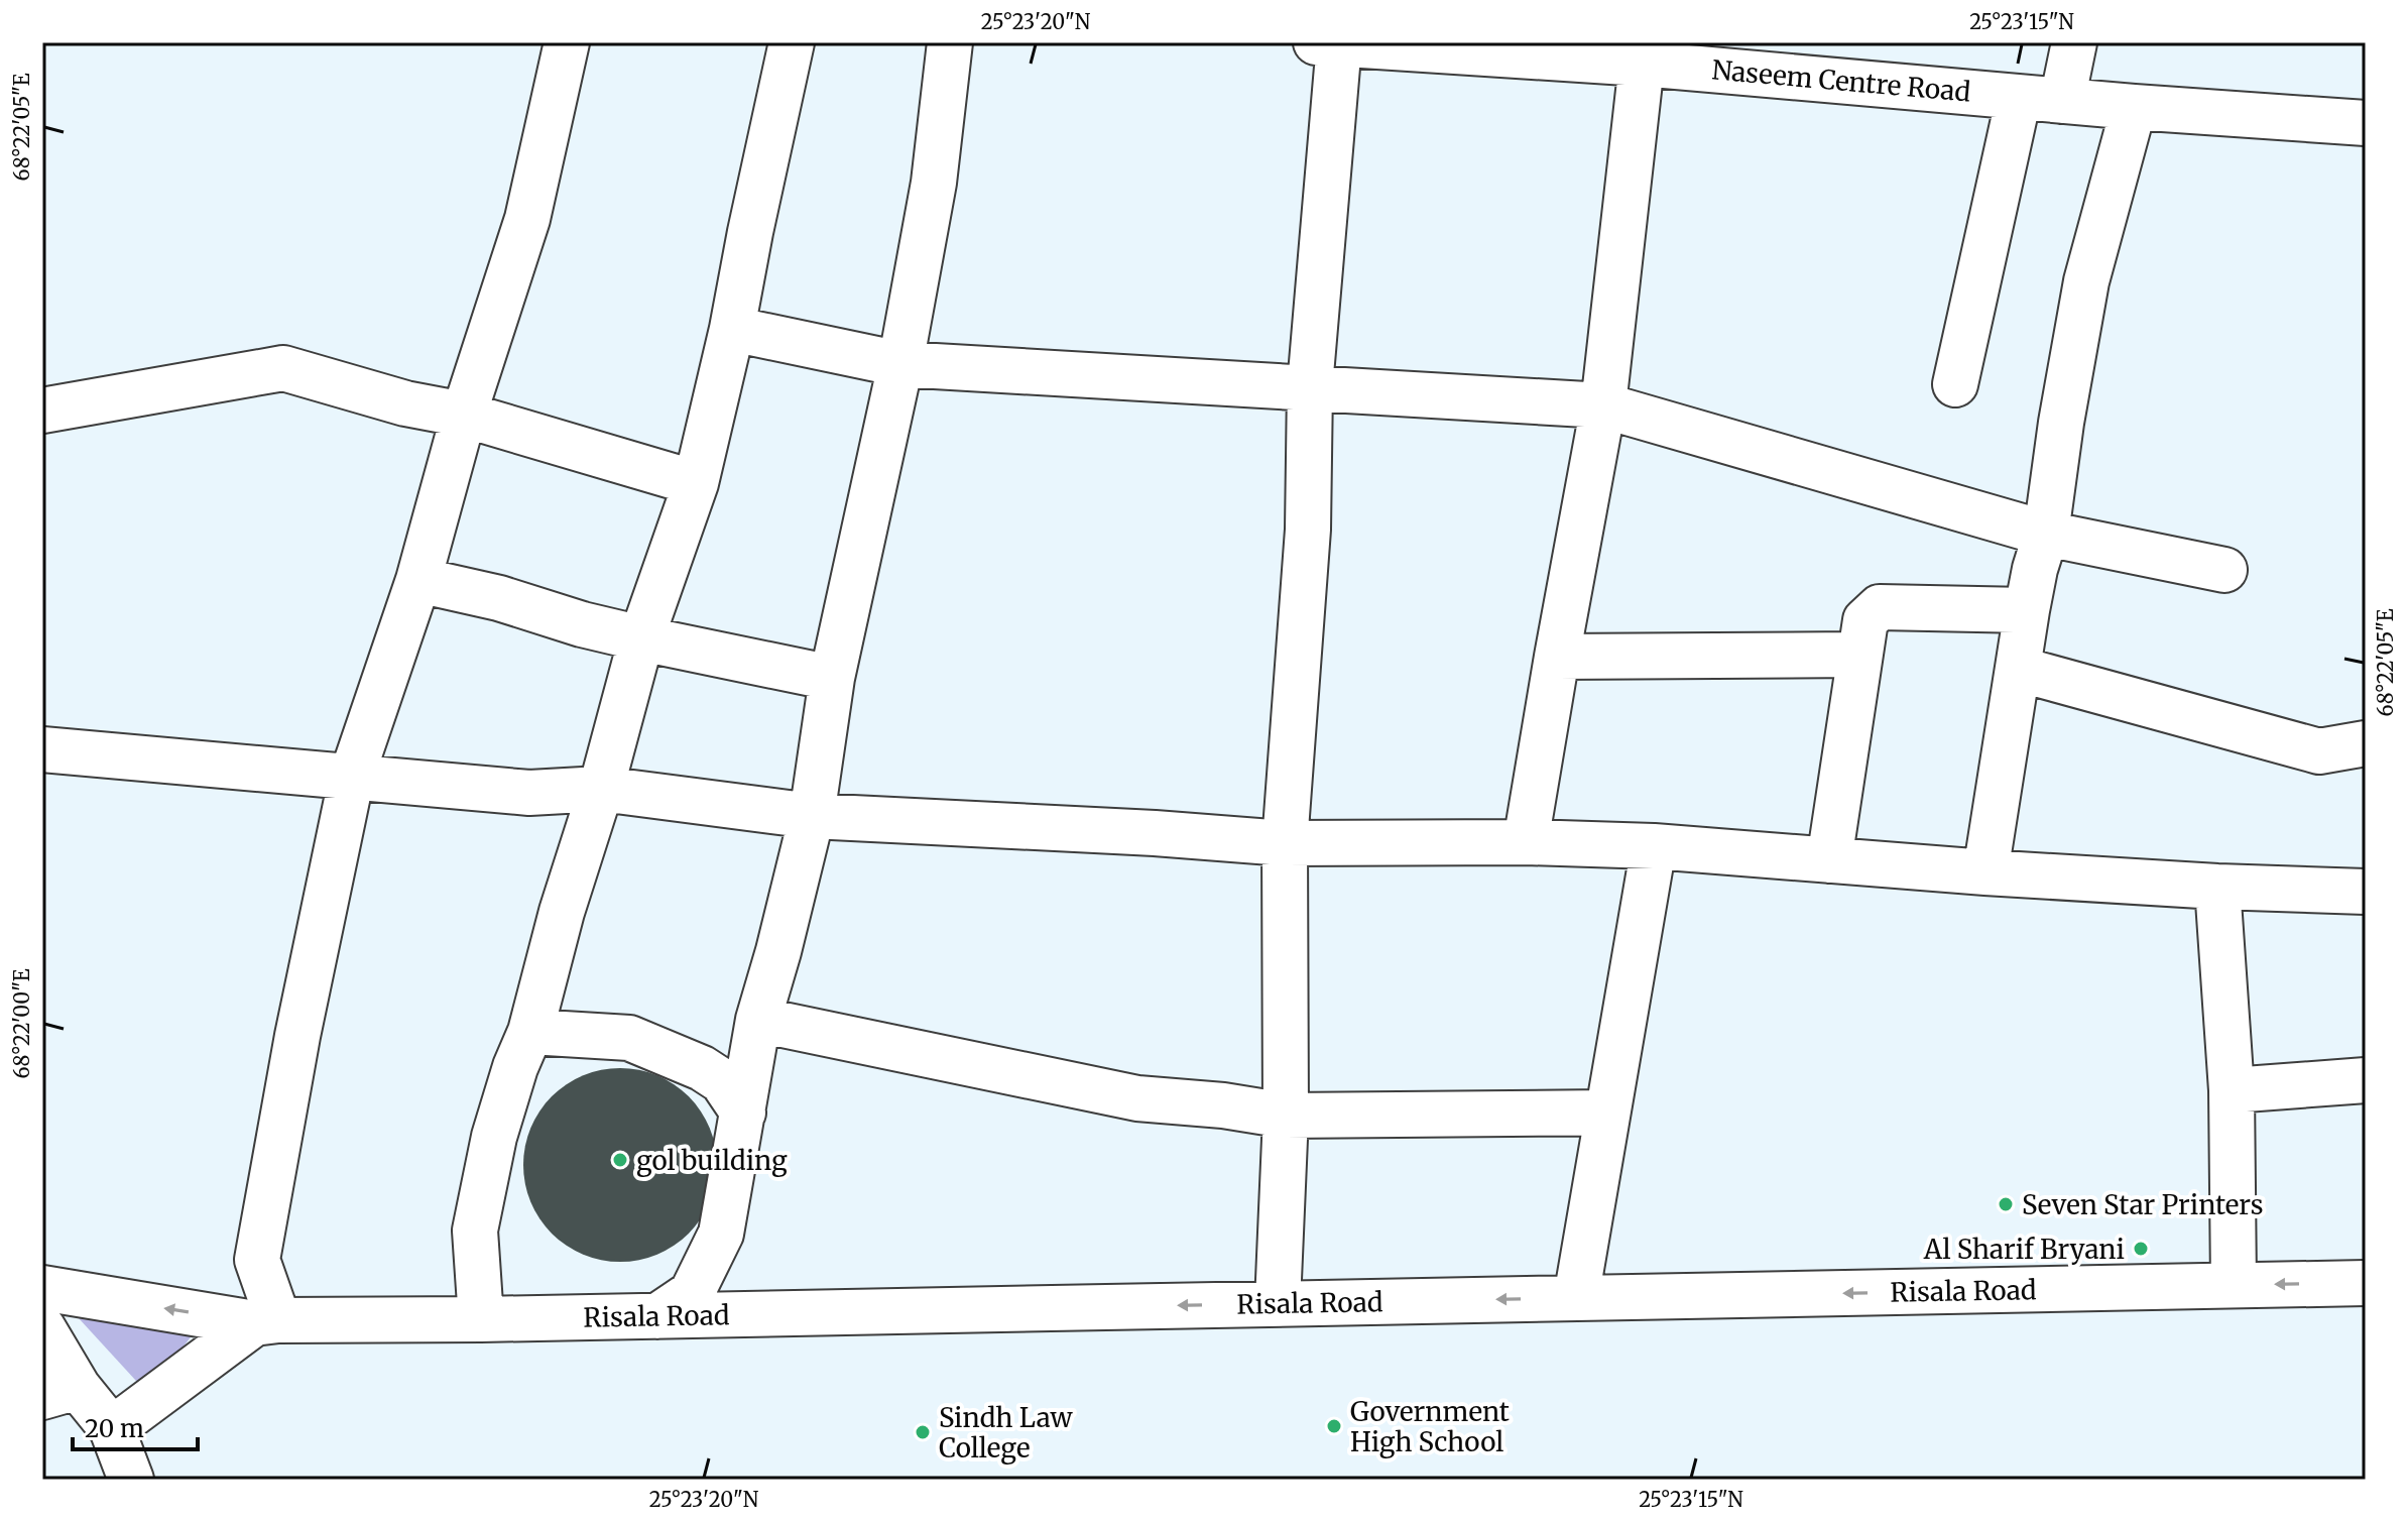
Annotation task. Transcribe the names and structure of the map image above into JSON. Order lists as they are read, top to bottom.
{
  "streets": {
    "street": ["Naseem Centre Road", "Risala Road"]
  },
  "places": [
    "gol building",
    "Seven Star Printers",
    "Al Sharif Bryani",
    "Government High School",
    "Sindh Law College"
  ],
  "scale_bar": "20 m",
  "coordinates": [
    "25°23'20\"N",
    "25°23'15\"N",
    "68°22'05\"E",
    "68°22'00\"E"
  ]
}
